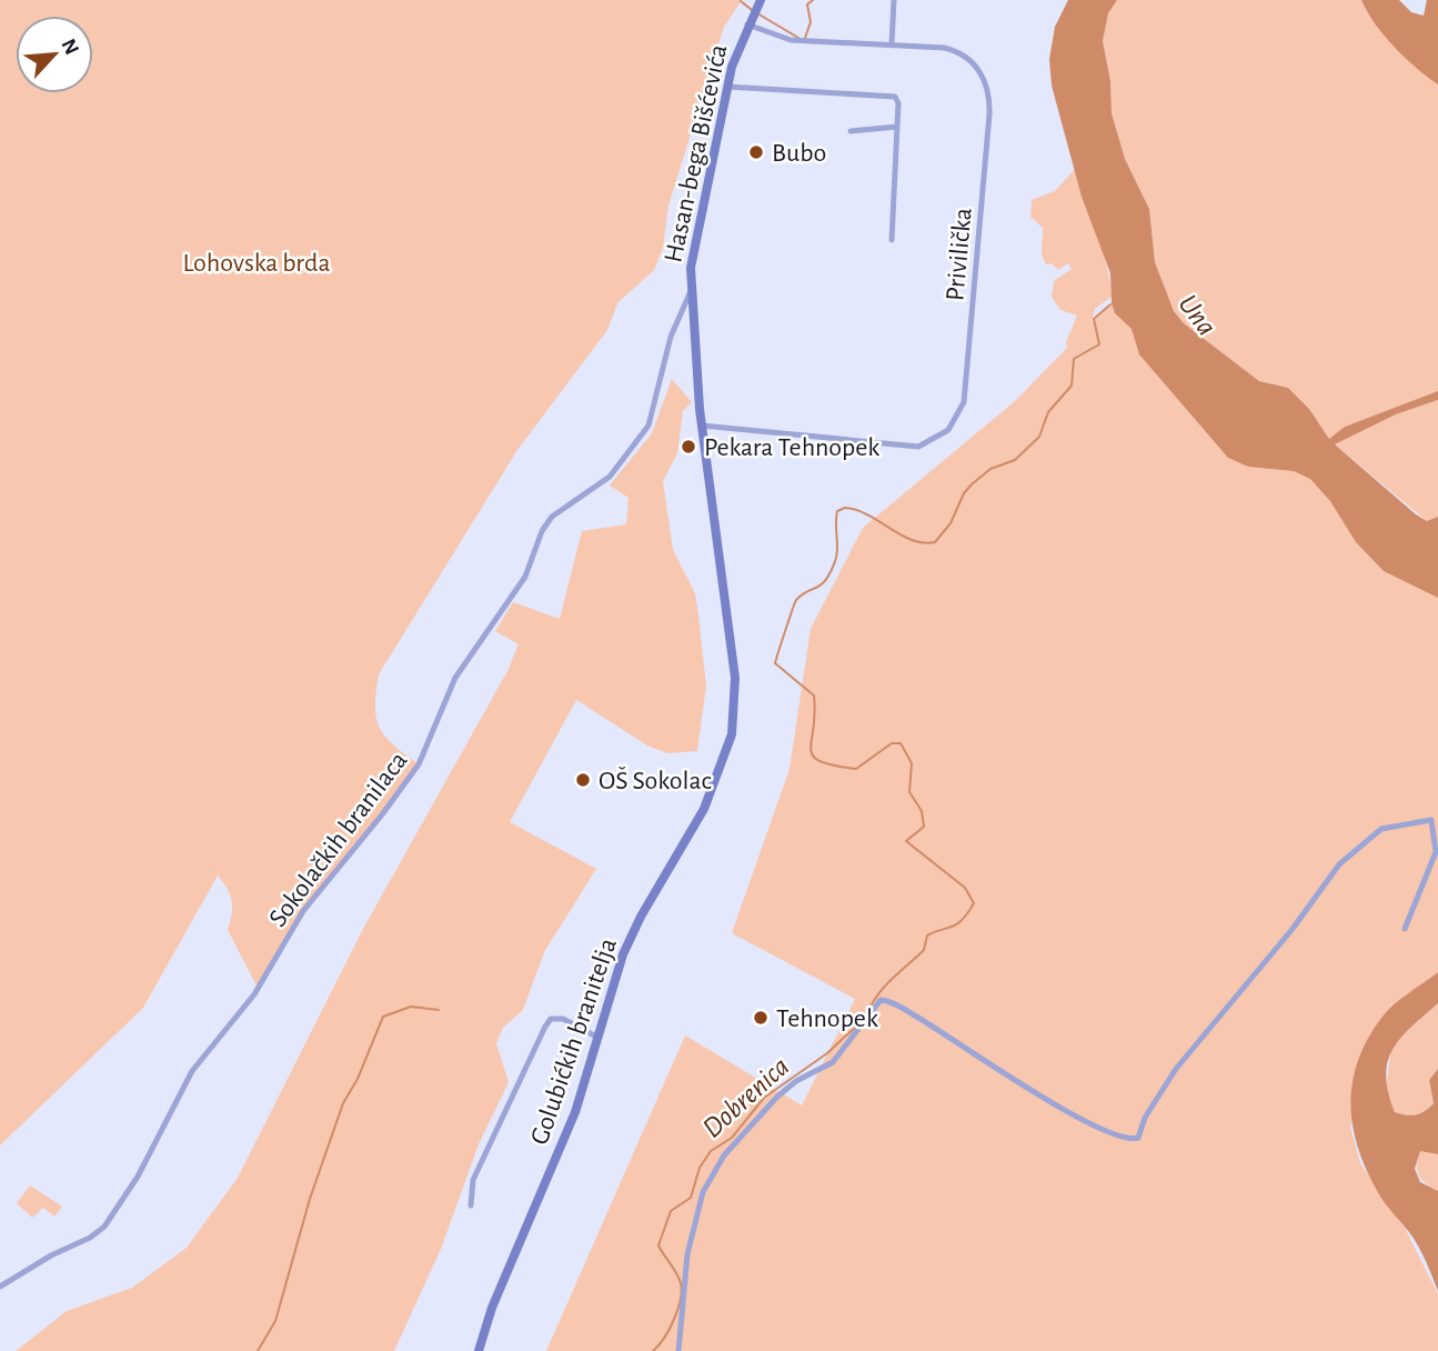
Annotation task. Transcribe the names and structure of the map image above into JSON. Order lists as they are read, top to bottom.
{
  "streets": {
    "street": [
      "Hasan-bega Bišćevića",
      "Privilička",
      "Sokolačkih branilaca",
      "Golubićkih branitelja"
    ]
  },
  "crossings": [
    ["Hasan-bega Bišćevića", "Privilička"],
    ["Hasan-bega Bišćevića", "Sokolačkih branilaca"],
    ["Hasan-bega Bišćevića", "Golubićkih branitelja"],
    ["Privilička", "Golubićkih branitelja"],
    ["Sokolačkih branilaca", "Golubićkih branitelja"]
  ],
  "water": ["Una", "Dobrenica"],
  "parks": ["Lohovska brda"],
  "places": [
    "Bubo",
    "Pekara Tehnopek",
    "OŠ Sokolac",
    "Tehnopek"
  ],
  "north": "top right"
}
